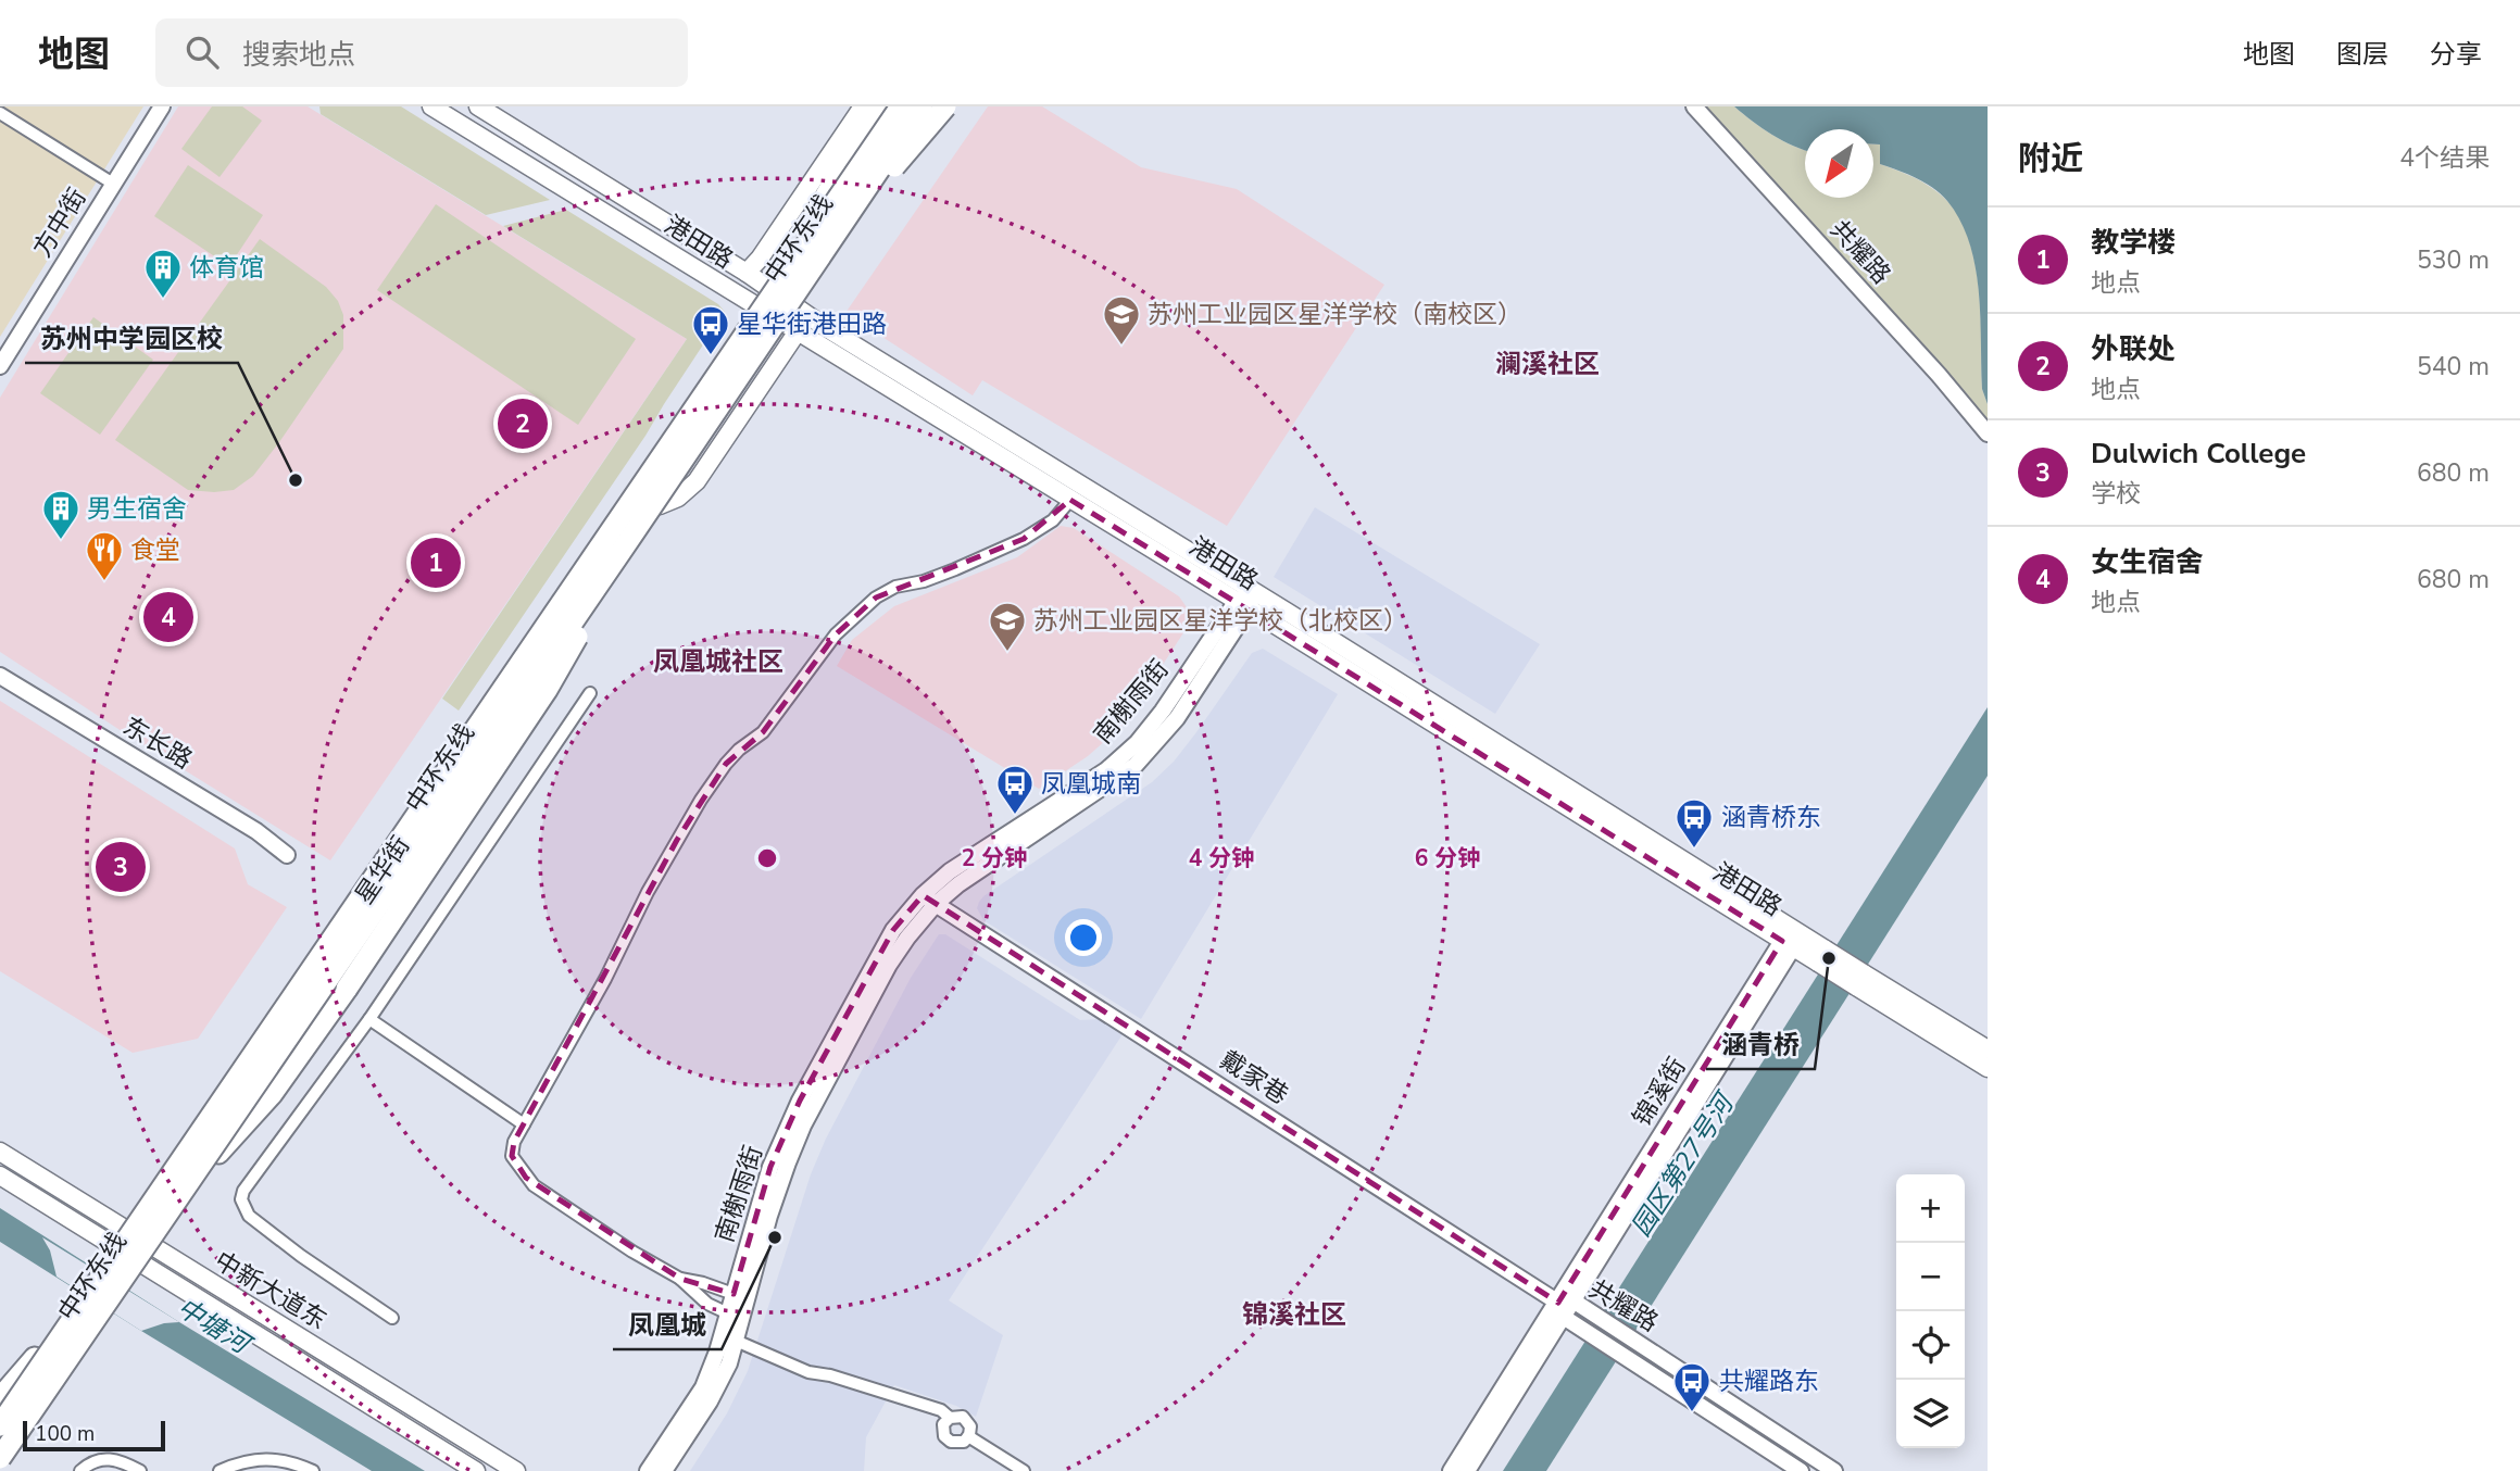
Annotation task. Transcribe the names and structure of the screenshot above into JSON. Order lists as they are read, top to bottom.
{
  "streets": {
    "highway": ["中环东线"],
    "main road": [
      "方中街",
      "港田路",
      "共耀路",
      "南榭雨街",
      "东长路",
      "星华街",
      "戴家巷",
      "锦溪街",
      "中新大道东"
    ]
  },
  "crossings": [
    ["港田路", "南榭雨街"],
    ["港田路", "星华街"],
    ["港田路", "锦溪街"],
    ["共耀路", "戴家巷"],
    ["共耀路", "锦溪街"],
    ["南榭雨街", "戴家巷"],
    ["星华街", "中新大道东"],
    ["戴家巷", "锦溪街"]
  ],
  "districts": ["澜溪社区", "凤凰城社区", "锦溪社区"],
  "water": ["园区第27号河", "中塘河"],
  "places": {
    "building": ["体育馆", "男生宿舍"],
    "school or university": ["苏州工业园区星洋学校（南校区）", "苏州工业园区星洋学校（北校区）"],
    "bus stop": [
      "星华街港田路",
      "凤凰城南",
      "涵青桥东",
      "共耀路东"
    ],
    "other": ["苏州中学园区校", "涵青桥", "凤凰城"],
    "restaurant": ["食堂"]
  },
  "scale_bar": "100 m",
  "north": "bottom left",
  "page": {
    "header": "地图",
    "search": "搜索地点",
    "nav": ["地图", "图层", "分享"],
    "heading": ["附近", "4个结果"],
    "list": [
      {
        "mark": "1",
        "name": "教学楼",
        "note": "地点",
        "value": "530 m"
      },
      {
        "mark": "2",
        "name": "外联处",
        "note": "地点",
        "value": "540 m"
      },
      {
        "mark": "3",
        "name": "Dulwich College",
        "note": "学校",
        "value": "680 m"
      },
      {
        "mark": "4",
        "name": "女生宿舍",
        "note": "地点",
        "value": "680 m"
      }
    ],
    "pins": [
      "2",
      "1",
      "4",
      "3"
    ],
    "map_buttons": ["+", "−"],
    "scale": "100 m"
  },
  "rings": ["2 分钟", "4 分钟", "6 分钟"]
}
